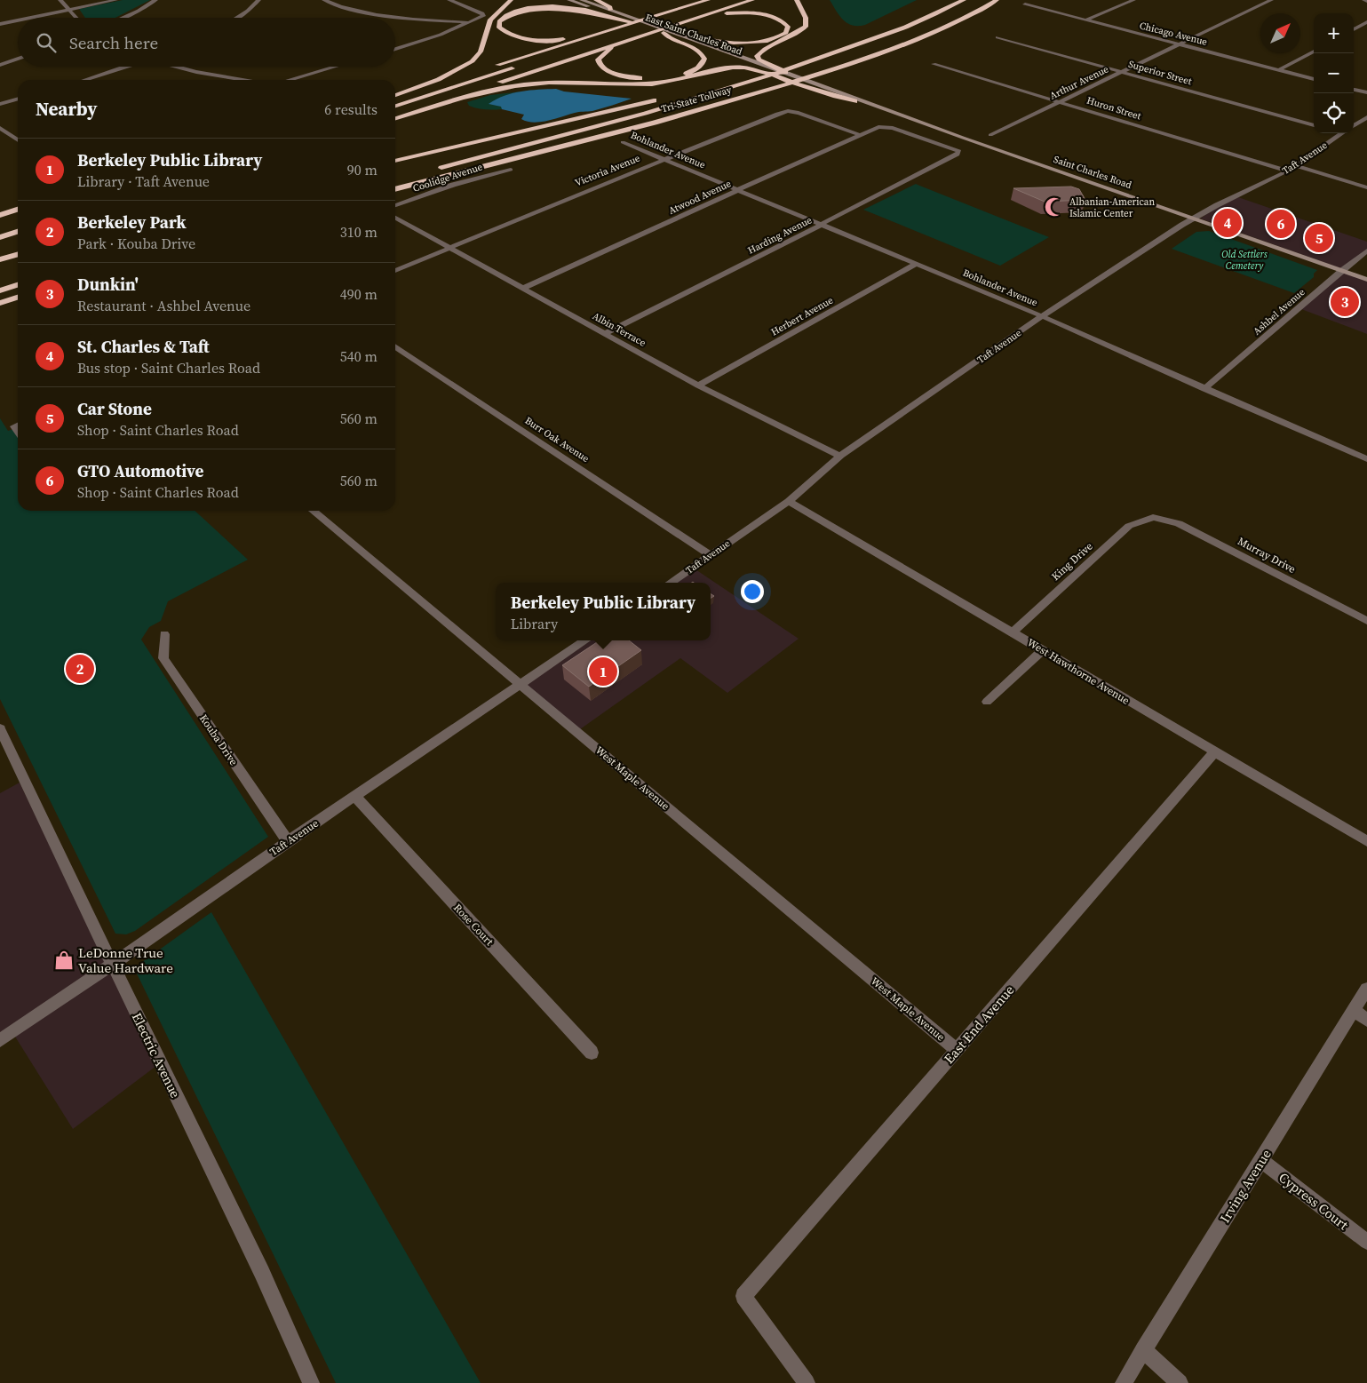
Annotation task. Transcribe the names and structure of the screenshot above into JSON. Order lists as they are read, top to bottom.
{
  "streets": {
    "highway": ["Tri-State Tollway"],
    "main road": ["East Saint Charles Road", "Saint Charles Road"],
    "street": [
      "Chicago Avenue",
      "Superior Street",
      "Arthur Avenue",
      "Huron Street",
      "Bohlander Avenue",
      "Taft Avenue",
      "Victoria Avenue",
      "Coolidge Avenue",
      "Atwood Avenue",
      "Harding Avenue",
      "Ashbel Avenue",
      "Herbert Avenue",
      "Albin Terrace",
      "Burr Oak Avenue",
      "Murray Drive",
      "King Drive",
      "West Hawthorne Avenue",
      "Kouba Drive",
      "West Maple Avenue",
      "Rose Court",
      "East End Avenue",
      "Electric Avenue",
      "Irving Avenue",
      "Cypress Court"
    ]
  },
  "crossings": [
    ["Chicago Avenue", "Arthur Avenue"],
    ["Superior Street", "Arthur Avenue"],
    ["Arthur Avenue", "Huron Street"],
    ["Huron Street", "Taft Avenue"],
    ["Bohlander Avenue", "Taft Avenue"],
    ["Bohlander Avenue", "Victoria Avenue"],
    ["Bohlander Avenue", "Atwood Avenue"],
    ["Bohlander Avenue", "Harding Avenue"],
    ["Bohlander Avenue", "Ashbel Avenue"],
    ["Bohlander Avenue", "Herbert Avenue"],
    ["Taft Avenue", "Saint Charles Road"],
    ["Taft Avenue", "Albin Terrace"],
    ["Taft Avenue", "Burr Oak Avenue"],
    ["Taft Avenue", "West Hawthorne Avenue"],
    ["Taft Avenue", "Kouba Drive"],
    ["Taft Avenue", "West Maple Avenue"],
    ["Taft Avenue", "Rose Court"],
    ["Taft Avenue", "Electric Avenue"],
    ["Victoria Avenue", "Atwood Avenue"],
    ["Victoria Avenue", "Albin Terrace"],
    ["Saint Charles Road", "Ashbel Avenue"],
    ["Atwood Avenue", "Harding Avenue"],
    ["Atwood Avenue", "Albin Terrace"],
    ["Harding Avenue", "Albin Terrace"],
    ["Herbert Avenue", "Albin Terrace"],
    ["Murray Drive", "King Drive"],
    ["King Drive", "West Hawthorne Avenue"],
    ["West Hawthorne Avenue", "East End Avenue"],
    ["West Maple Avenue", "East End Avenue"],
    ["Irving Avenue", "Cypress Court"]
  ],
  "parks": ["Old Settlers Cemetery"],
  "places": {
    "mosque": ["Albanian-American Islamic Center"],
    "shop": ["LeDonne True Value Hardware"]
  },
  "north": "top right",
  "page": {
    "map_buttons": ["+", "−"],
    "search": "Search here",
    "heading": ["Nearby", "6 results"],
    "list": [
      {
        "mark": "1",
        "name": "Berkeley Public Library",
        "note": "Library · Taft Avenue",
        "value": "90 m"
      },
      {
        "mark": "2",
        "name": "Berkeley Park",
        "note": "Park · Kouba Drive",
        "value": "310 m"
      },
      {
        "mark": "3",
        "name": "Dunkin'",
        "note": "Restaurant · Ashbel Avenue",
        "value": "490 m"
      },
      {
        "mark": "4",
        "name": "St. Charles & Taft",
        "note": "Bus stop · Saint Charles Road",
        "value": "540 m"
      },
      {
        "mark": "5",
        "name": "Car Stone",
        "note": "Shop · Saint Charles Road",
        "value": "560 m"
      },
      {
        "mark": "6",
        "name": "GTO Automotive",
        "note": "Shop · Saint Charles Road",
        "value": "560 m"
      }
    ],
    "pins": [
      "4",
      "6",
      "5",
      "3",
      "2",
      "1"
    ],
    "popup": ["Berkeley Public Library", "Library"]
  }
}
